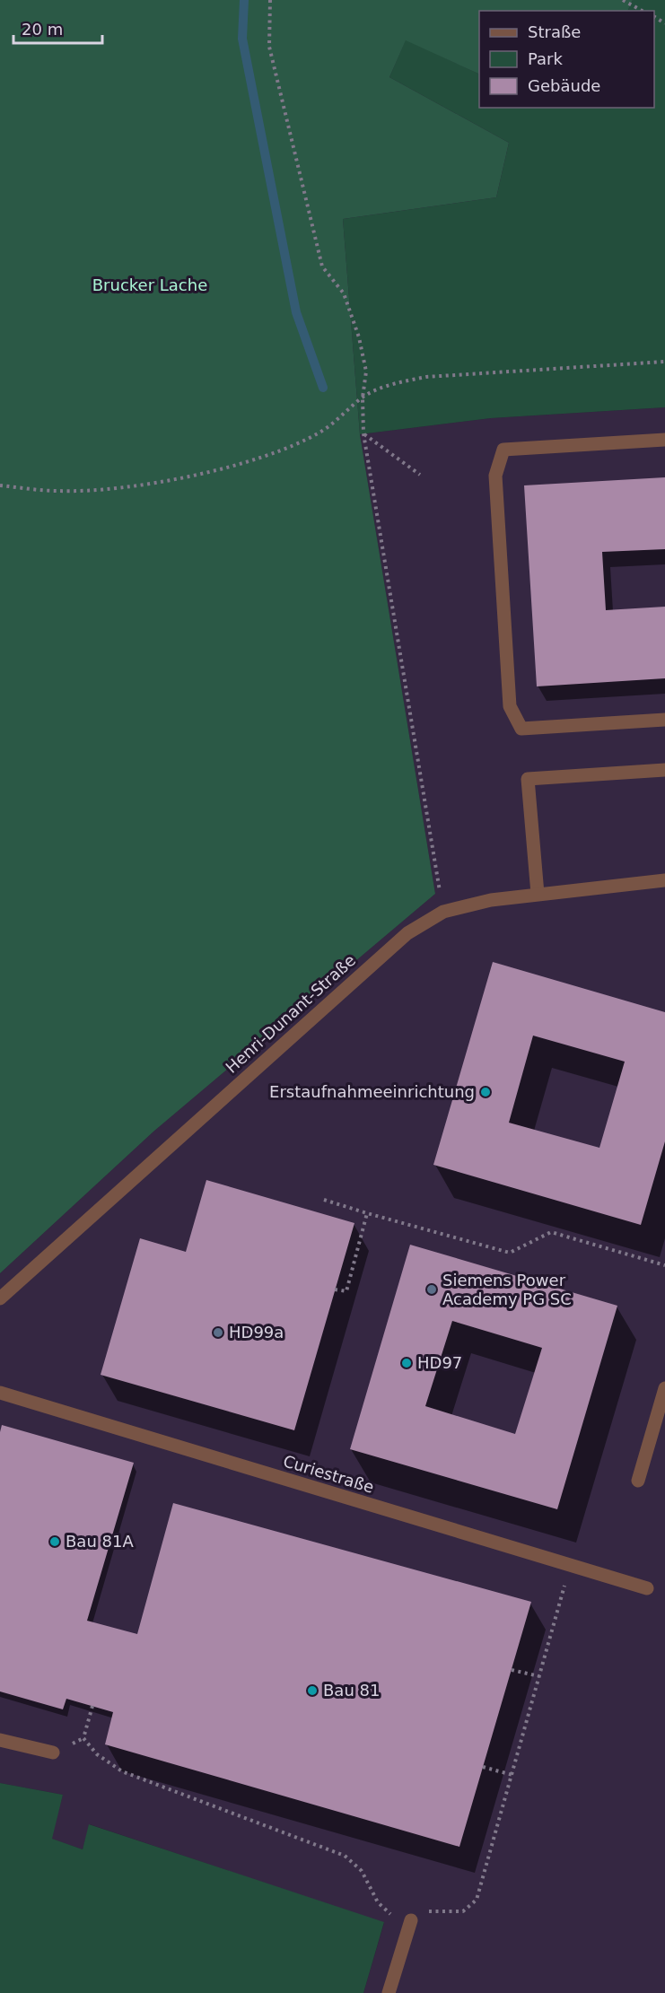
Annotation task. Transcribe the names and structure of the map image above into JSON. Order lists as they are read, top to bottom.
{
  "streets": {
    "lane": ["Henri-Dunant-Straße", "Curiestraße"]
  },
  "parks": ["Brucker Lache"],
  "places": [
    "Erstaufnahmeeinrichtung",
    "Siemens Power Academy PG SC",
    "HD99a",
    "HD97",
    "Bau 81A",
    "Bau 81"
  ],
  "legend": ["Straße", "Park", "Gebäude"],
  "scale_bar": "20 m"
}
